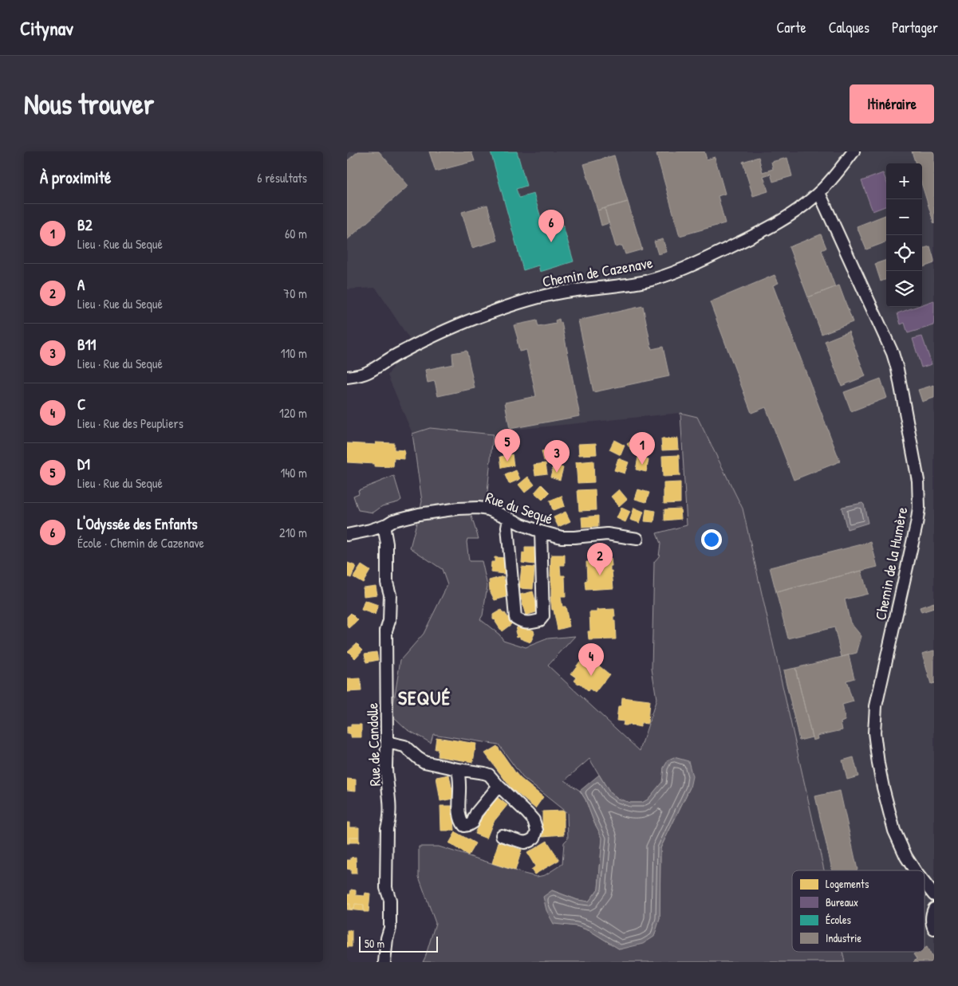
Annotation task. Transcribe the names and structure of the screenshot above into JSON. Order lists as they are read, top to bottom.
{
  "streets": {
    "street": [
      "Chemin de Cazenave",
      "Rue du Sequé",
      "Chemin de la Humère",
      "Rue de Candolle"
    ]
  },
  "crossings": [
    ["Chemin de Cazenave", "Chemin de la Humère"],
    ["Rue du Sequé", "Rue de Candolle"]
  ],
  "districts": ["SEQUÉ"],
  "legend": [
    "Logements",
    "Bureaux",
    "Écoles",
    "Industrie"
  ],
  "scale_bar": "50 m",
  "page": {
    "header": "Citynav",
    "nav": ["Carte", "Calques", "Partager"],
    "buttons": "Itinéraire",
    "title": "Nous trouver",
    "heading": ["À proximité", "6 résultats"],
    "map_buttons": ["+", "−"],
    "list": [
      {
        "mark": "1",
        "name": "B2",
        "note": "Lieu · Rue du Sequé",
        "value": "60 m"
      },
      {
        "mark": "2",
        "name": "A",
        "note": "Lieu · Rue du Sequé",
        "value": "70 m"
      },
      {
        "mark": "3",
        "name": "B11",
        "note": "Lieu · Rue du Sequé",
        "value": "110 m"
      },
      {
        "mark": "4",
        "name": "C",
        "note": "Lieu · Rue des Peupliers",
        "value": "120 m"
      },
      {
        "mark": "5",
        "name": "D1",
        "note": "Lieu · Rue du Sequé",
        "value": "140 m"
      },
      {
        "mark": "6",
        "name": "L'Odyssée des Enfants",
        "note": "École · Chemin de Cazenave",
        "value": "210 m"
      }
    ],
    "pins": [
      "6",
      "5",
      "1",
      "3",
      "2",
      "4"
    ],
    "scale": "50 m"
  }
}
